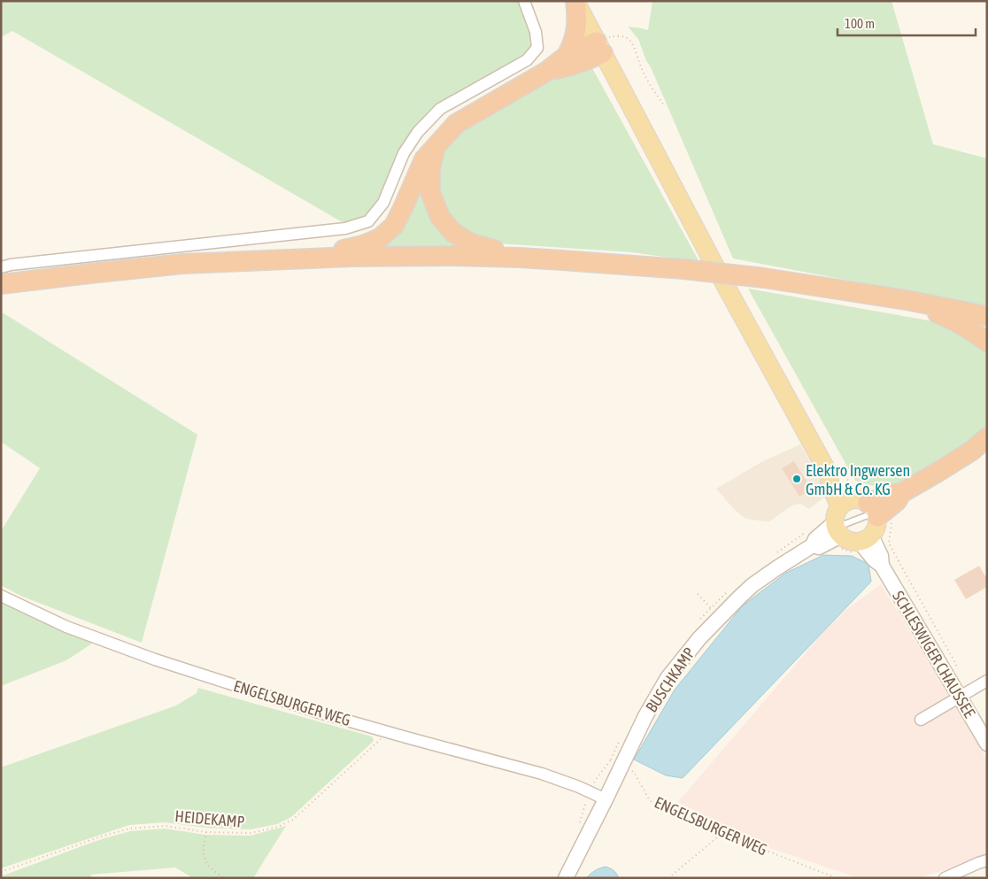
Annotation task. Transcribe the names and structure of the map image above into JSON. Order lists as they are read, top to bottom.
{
  "streets": {
    "street": ["SCHLESWIGER CHAUSSEE", "BUSCHKAMP", "ENGELSBURGER WEG"],
    "path": ["HEIDEKAMP"]
  },
  "crossings": [
    ["BUSCHKAMP", "ENGELSBURGER WEG"],
    ["ENGELSBURGER WEG", "HEIDEKAMP"]
  ],
  "places": ["Elektro Ingwersen GmbH & Co. KG"],
  "scale_bar": "100 m"
}
